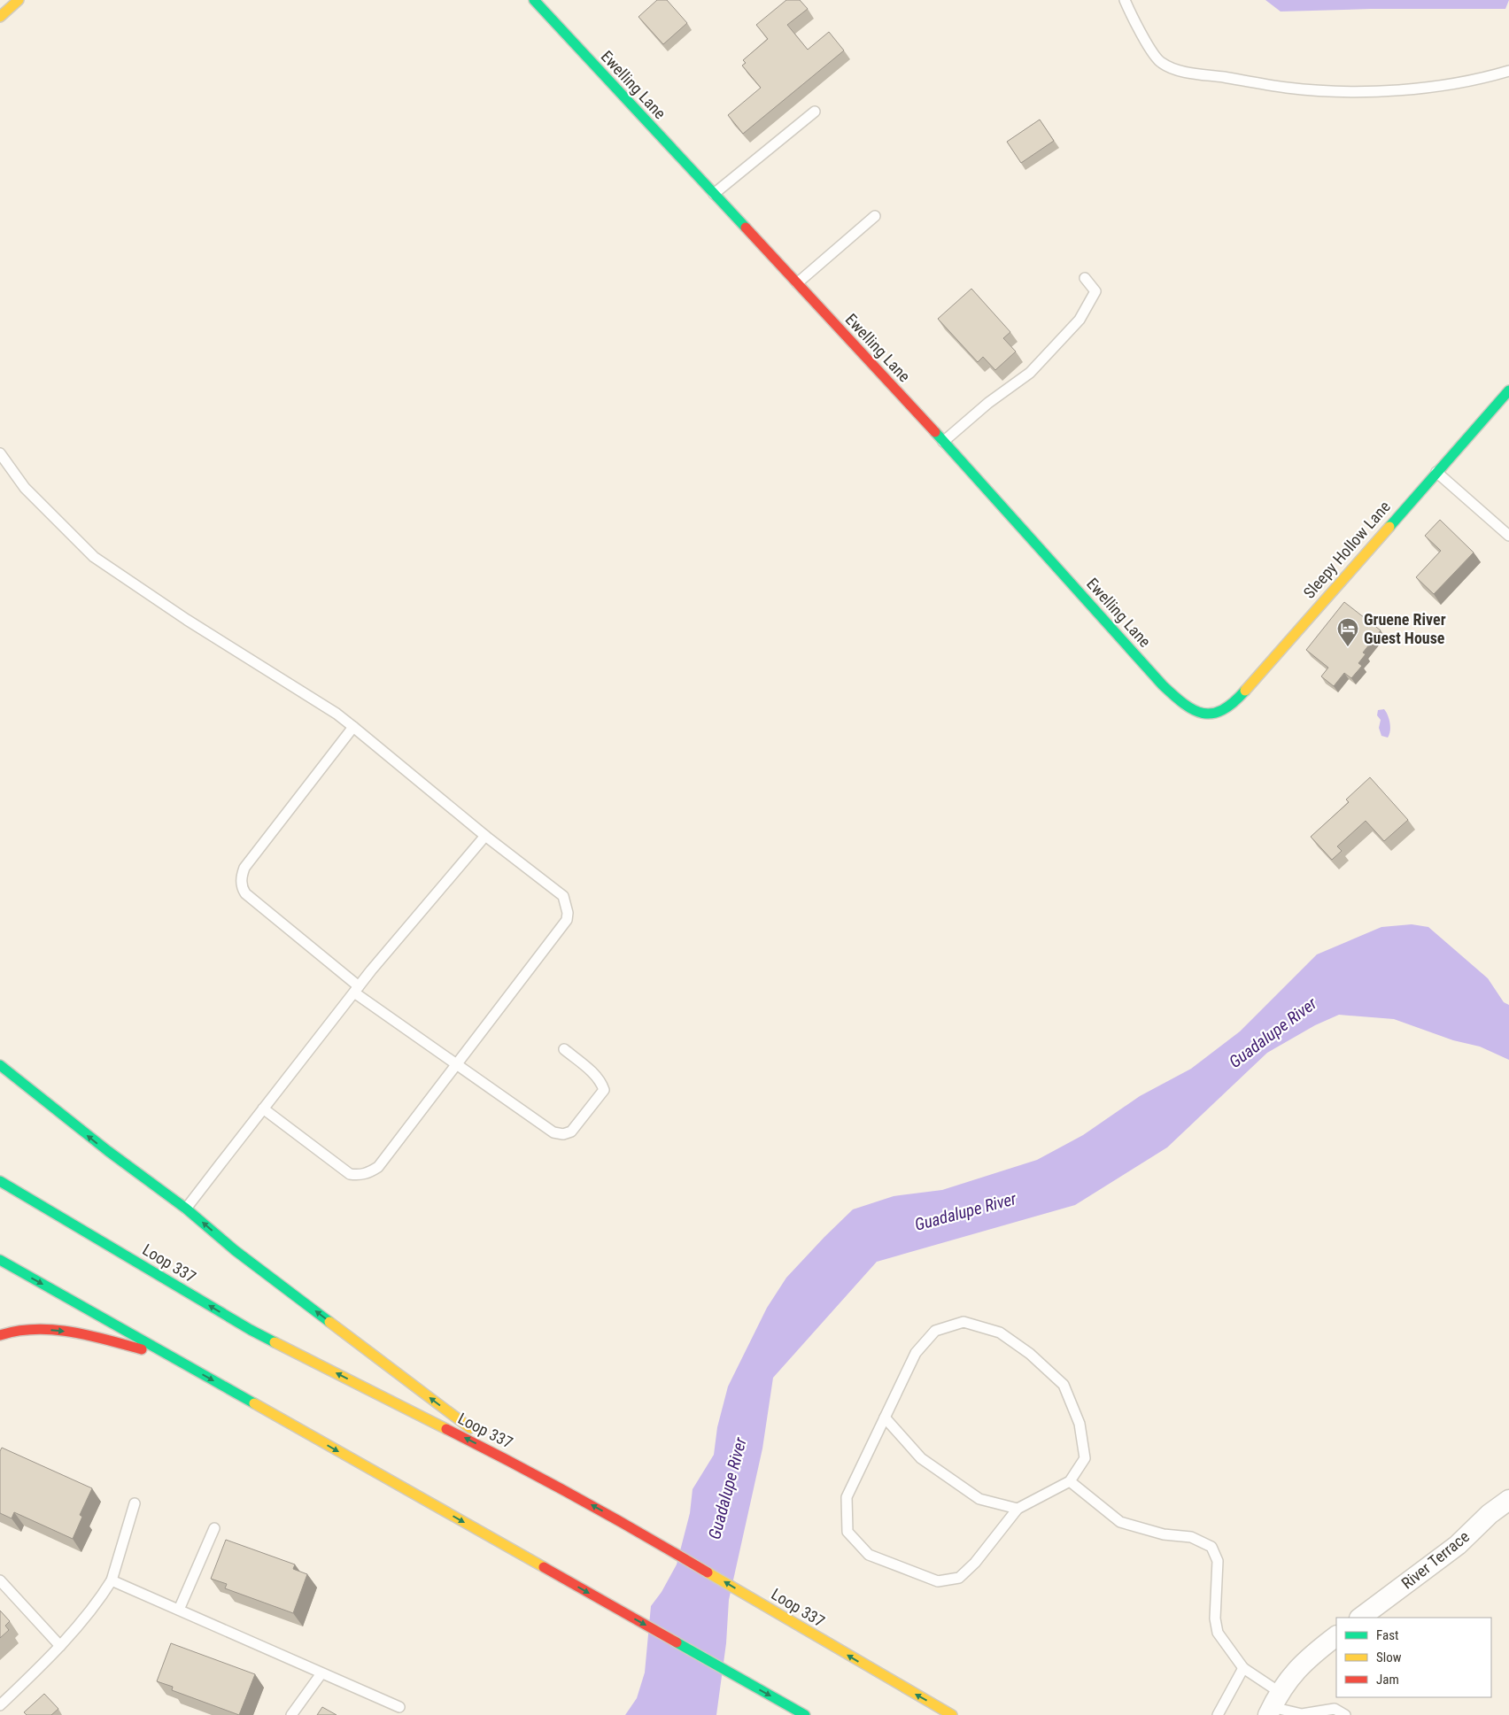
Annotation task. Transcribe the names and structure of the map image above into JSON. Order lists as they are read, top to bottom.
{
  "streets": {
    "main road": ["Ewelling Lane", "Sleepy Hollow Lane", "Loop 337"],
    "street": ["River Terrace"]
  },
  "crossings": [
    ["Ewelling Lane", "Sleepy Hollow Lane"]
  ],
  "water": ["Guadalupe River"],
  "places": {
    "hotel": ["Gruene River Guest House"]
  },
  "legend": ["Fast", "Slow", "Jam"]
}
